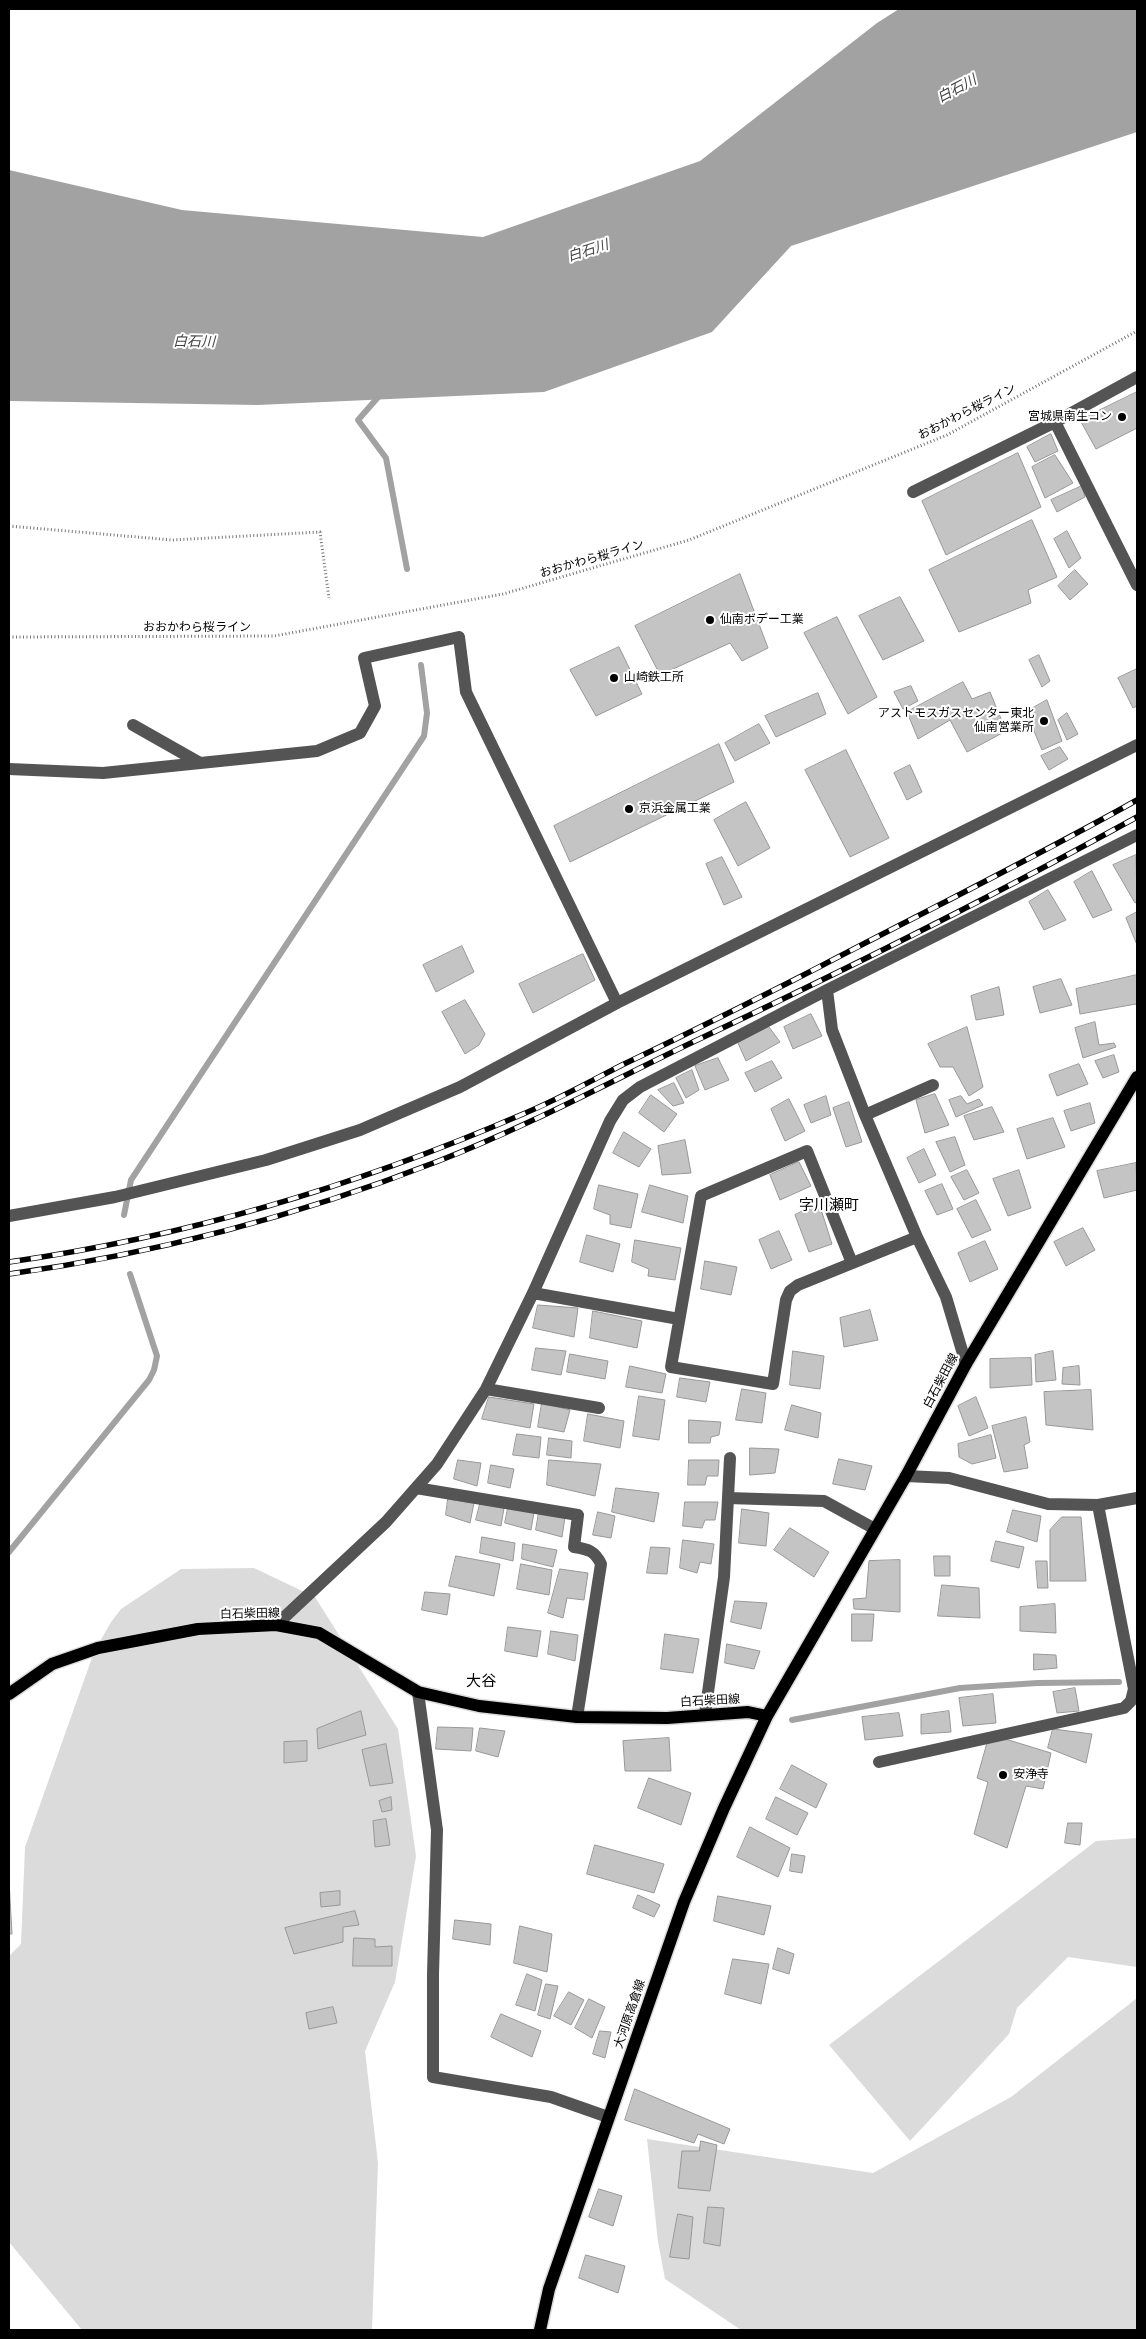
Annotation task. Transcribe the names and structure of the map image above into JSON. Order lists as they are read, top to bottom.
{
  "streets": {
    "main road": ["白石柴田線", "大河原高倉線"],
    "path": ["おおかわら桜ライン"]
  },
  "crossings": [
    ["白石柴田線", "大河原高倉線"]
  ],
  "districts": ["字川瀬町", "大谷"],
  "water": ["白石川"],
  "places": [
    "宮城県南生コン",
    "仙南ボデー工業",
    "山崎鉄工所",
    "アストモスガスセンター東北 仙南営業所",
    "京浜金属工業",
    "安浄寺"
  ]
}
